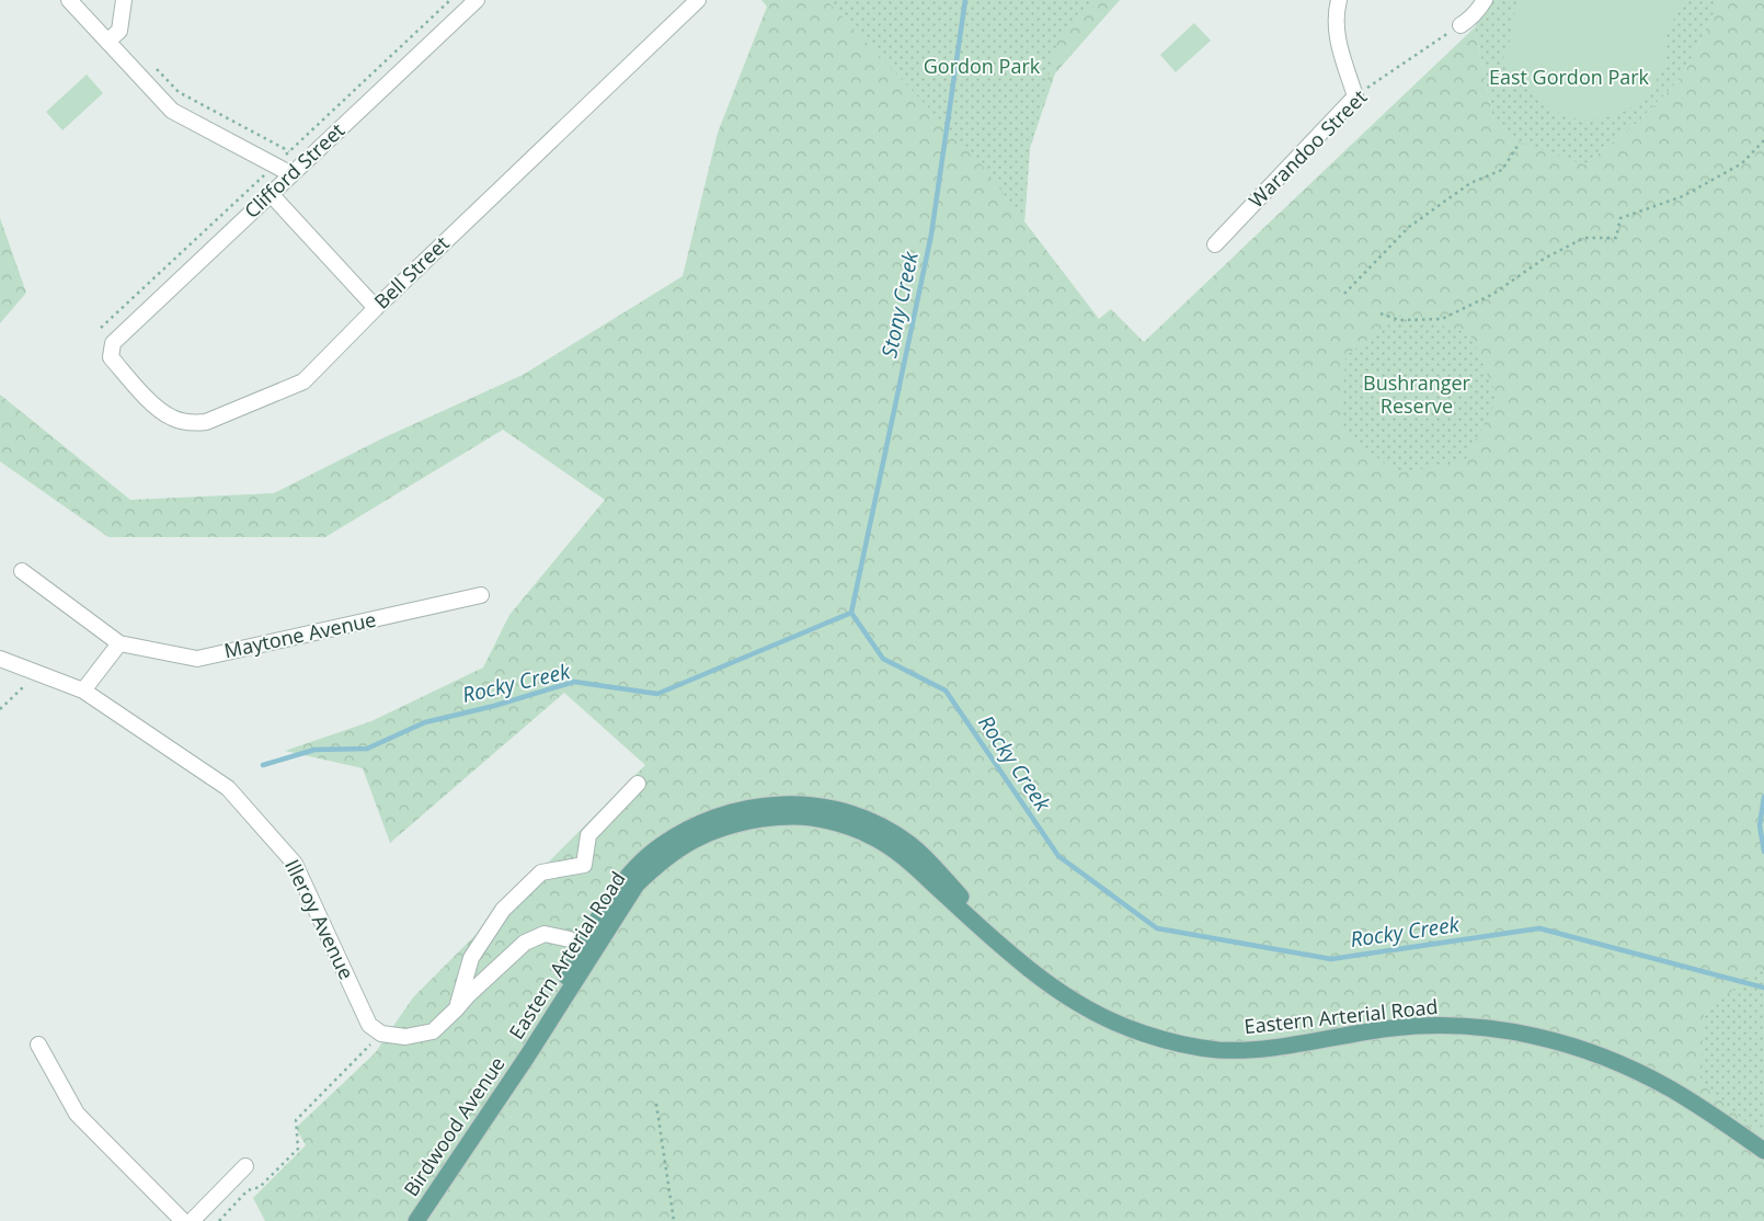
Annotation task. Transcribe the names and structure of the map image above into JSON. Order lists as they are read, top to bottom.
{
  "streets": {
    "main road": ["Eastern Arterial Road", "Birdwood Avenue"],
    "street": [
      "Warandoo Street",
      "Clifford Street",
      "Bell Street",
      "Maytone Avenue",
      "Illeroy Avenue"
    ]
  },
  "crossings": [
    ["Clifford Street", "Bell Street"],
    ["Eastern Arterial Road", "Birdwood Avenue"]
  ],
  "water": ["Stony Creek", "Rocky Creek"],
  "parks": ["Gordon Park", "East Gordon Park", "Bushranger Reserve"]
}
